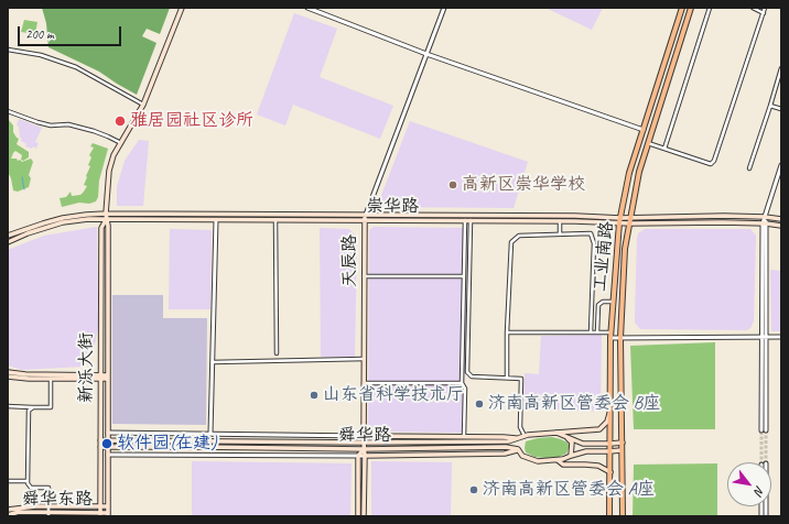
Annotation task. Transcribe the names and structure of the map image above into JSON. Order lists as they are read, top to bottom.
{
  "streets": {
    "main road": [
      "崇华路",
      "工业南路",
      "天辰路",
      "新泺大街",
      "舜华路",
      "舜华东路"
    ]
  },
  "crossings": [
    ["崇华路", "工业南路"],
    ["崇华路", "天辰路"],
    ["崇华路", "新泺大街"],
    ["工业南路", "舜华路"],
    ["天辰路", "舜华路"],
    ["新泺大街", "舜华路"],
    ["新泺大街", "舜华东路"]
  ],
  "places": [
    "雅居园社区诊所",
    "高新区崇华学校",
    "山东省科学技术厅",
    "济南高新区管委会 B座",
    "软件园(在建)",
    "济南高新区管委会 A座"
  ],
  "scale_bar": "200 m",
  "north": "bottom right"
}
